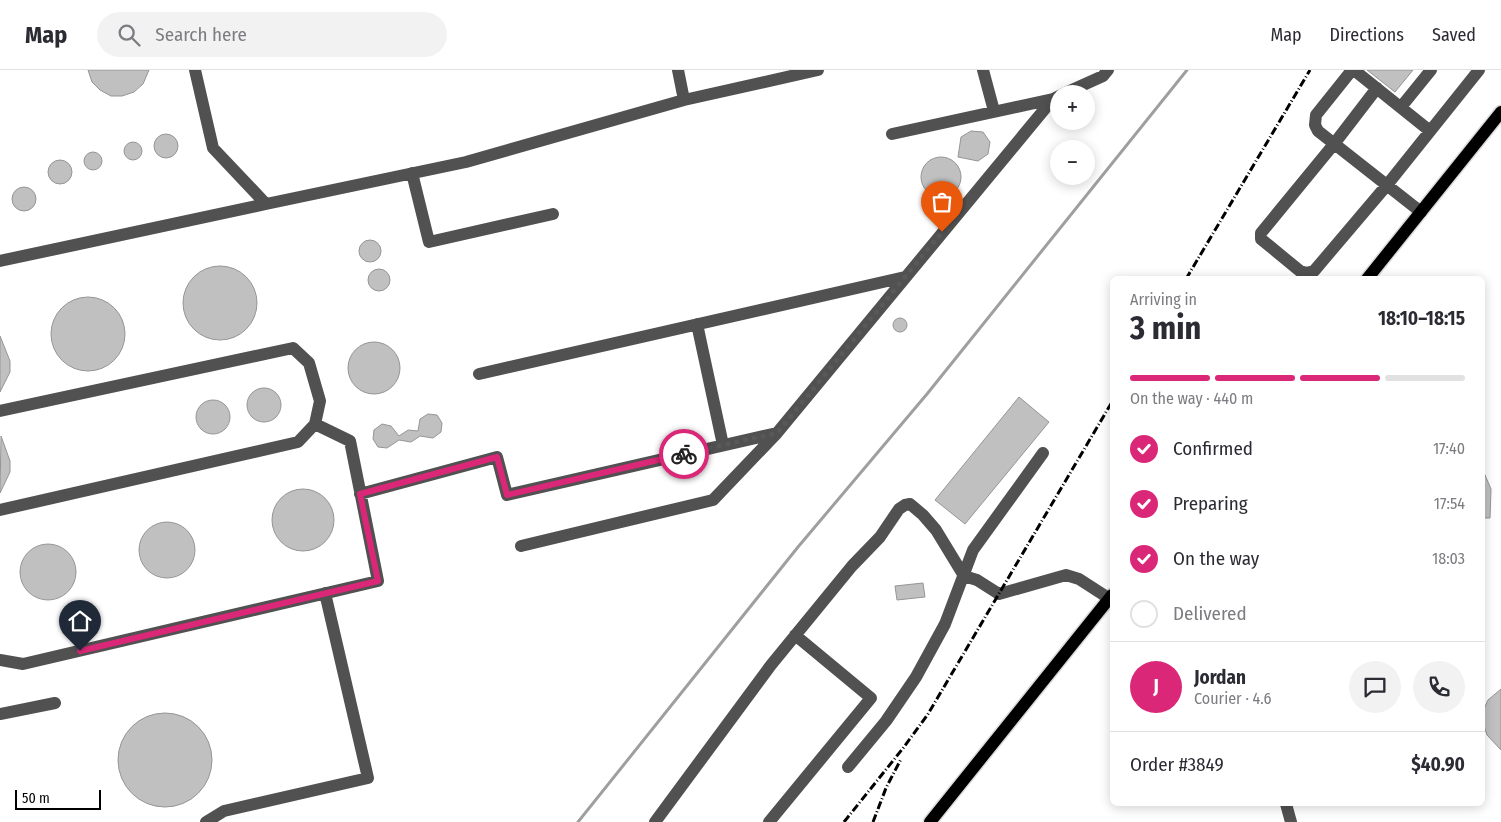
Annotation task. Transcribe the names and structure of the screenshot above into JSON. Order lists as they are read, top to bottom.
{
  "scale_bar": "50 m",
  "page": {
    "header": "Map",
    "search": "Search here",
    "nav": ["Map", "Directions", "Saved"],
    "map_buttons": ["+", "−"],
    "heading": ["3 min", "Arriving in", "18:10–18:15"],
    "panel": [
      "Jordan",
      "Courier · 4.6",
      "Order #3849",
      "$40.90"
    ],
    "bar": "On the way · 440 m",
    "list": [
      ["Confirmed", "17:40"],
      ["Preparing", "17:54"],
      ["On the way", "18:03"],
      "Delivered"
    ],
    "round": "J",
    "scale": "50 m"
  }
}
